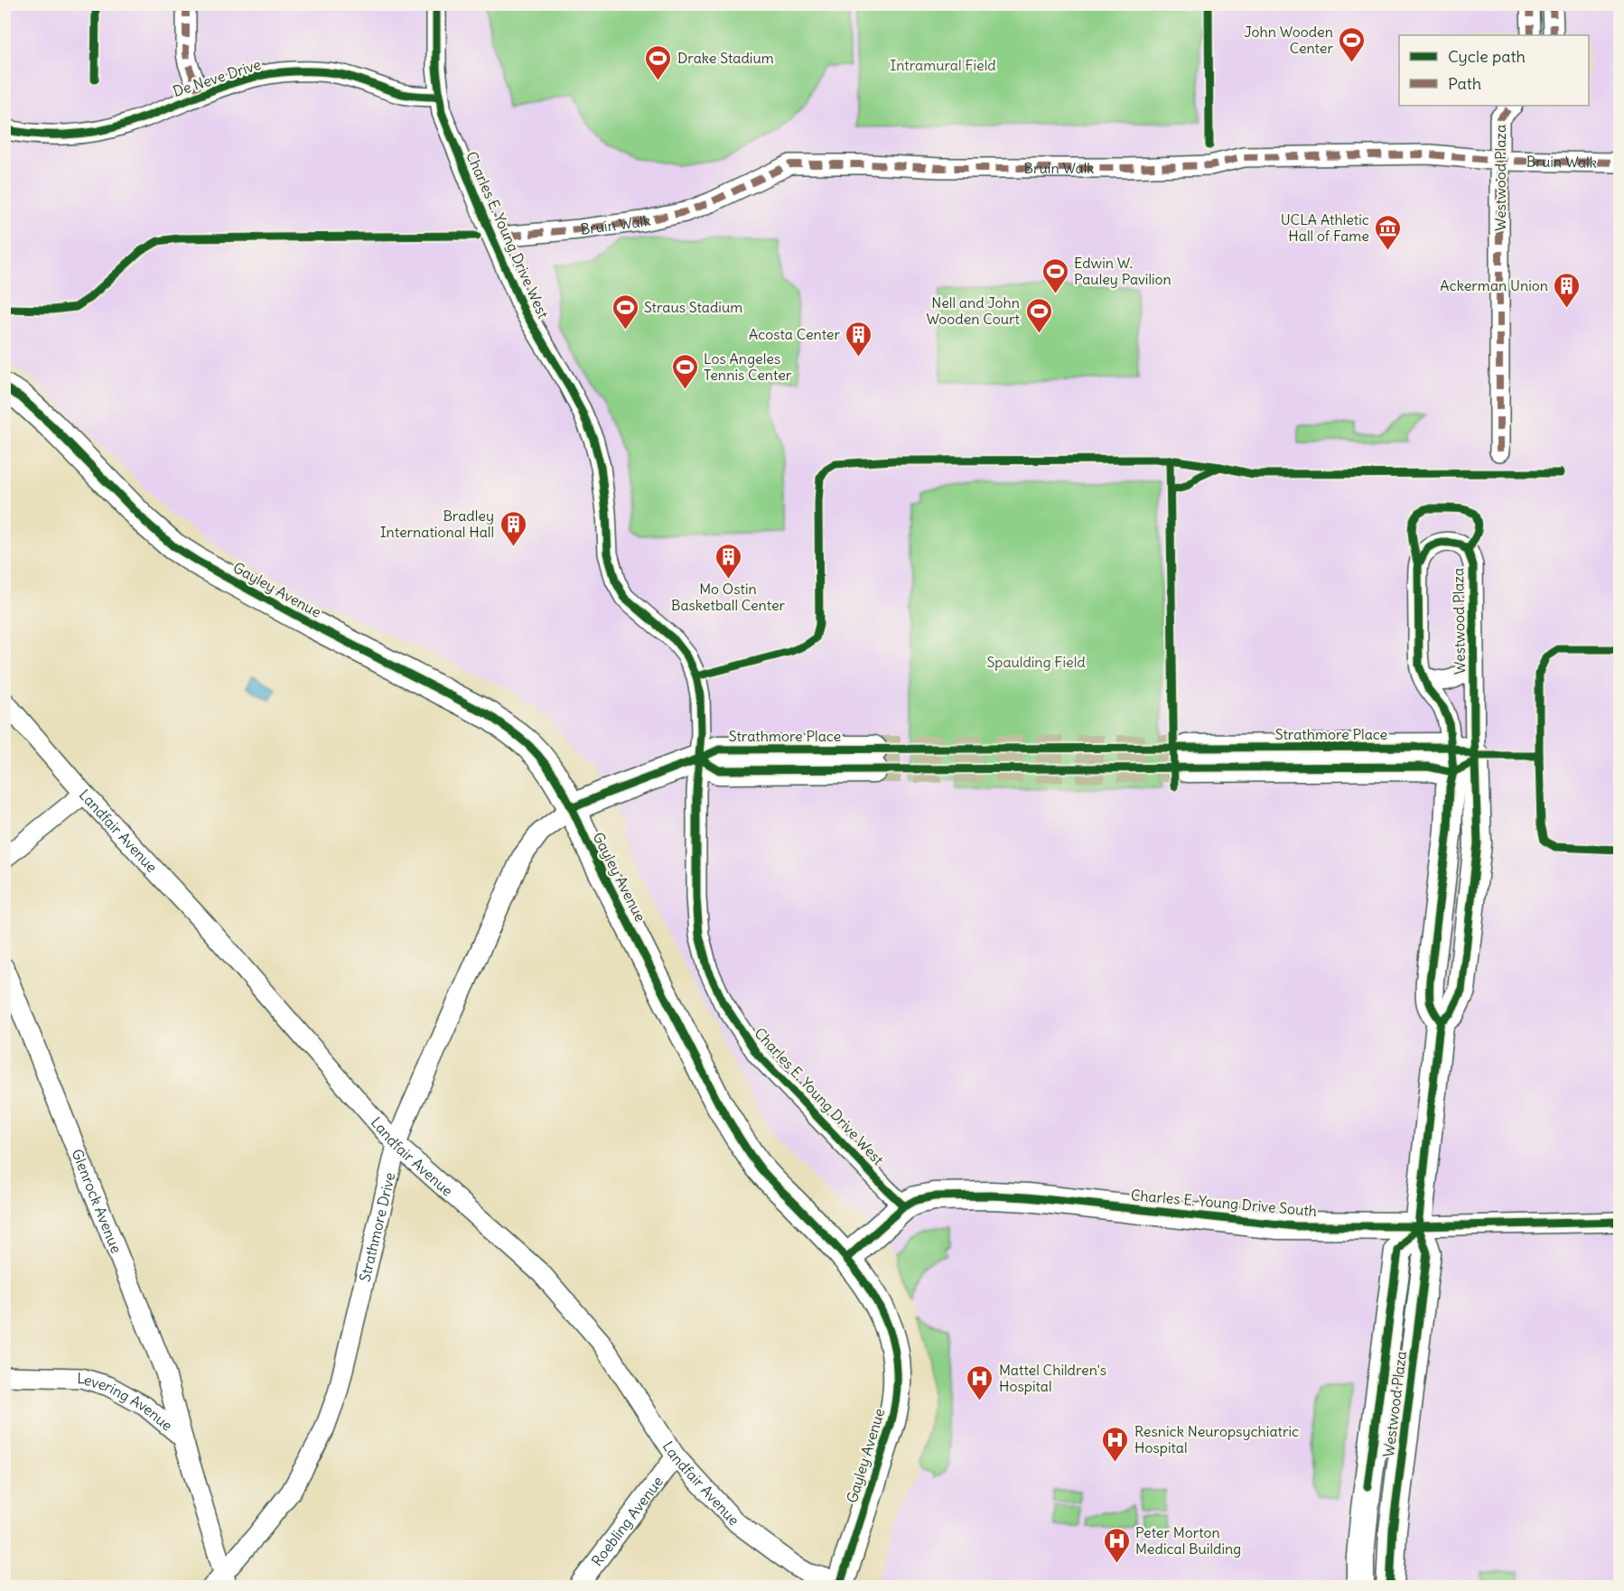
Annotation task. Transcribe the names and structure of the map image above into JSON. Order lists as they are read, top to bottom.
{
  "streets": {
    "street": [
      "De Neve Drive",
      "Bruin Walk",
      "Westwood Plaza",
      "Charles E. Young Drive West",
      "Gayley Avenue",
      "Strathmore Place",
      "Landfair Avenue",
      "Glenrock Avenue",
      "Charles E. Young Drive South",
      "Strathmore Drive",
      "Levering Avenue",
      "Roebling Avenue"
    ]
  },
  "crossings": [
    ["De Neve Drive", "Charles E. Young Drive West"],
    ["Bruin Walk", "Westwood Plaza"],
    ["Westwood Plaza", "Strathmore Place"],
    ["Westwood Plaza", "Charles E. Young Drive South"],
    ["Charles E. Young Drive West", "Charles E. Young Drive South"],
    ["Gayley Avenue", "Landfair Avenue"],
    ["Gayley Avenue", "Charles E. Young Drive South"],
    ["Gayley Avenue", "Strathmore Drive"],
    ["Landfair Avenue", "Strathmore Drive"],
    ["Landfair Avenue", "Roebling Avenue"],
    ["Glenrock Avenue", "Levering Avenue"],
    ["Strathmore Drive", "Levering Avenue"]
  ],
  "parks": ["Intramural Field", "Spaulding Field"],
  "places": {
    "sports": [
      "John Wooden Center",
      "Drake Stadium",
      "Edwin W. Pauley Pavilion",
      "Straus Stadium",
      "Nell and John Wooden Court",
      "Los Angeles Tennis Center"
    ],
    "museum": ["UCLA Athletic Hall of Fame"],
    "building": [
      "Ackerman Union",
      "Acosta Center",
      "Bradley International Hall",
      "Mo Ostin Basketball Center"
    ],
    "hospital": ["Mattel Children's Hospital", "Resnick Neuropsychiatric Hospital", "Peter Morton Medical Building"]
  },
  "legend": ["Cycle path", "Path"]
}
